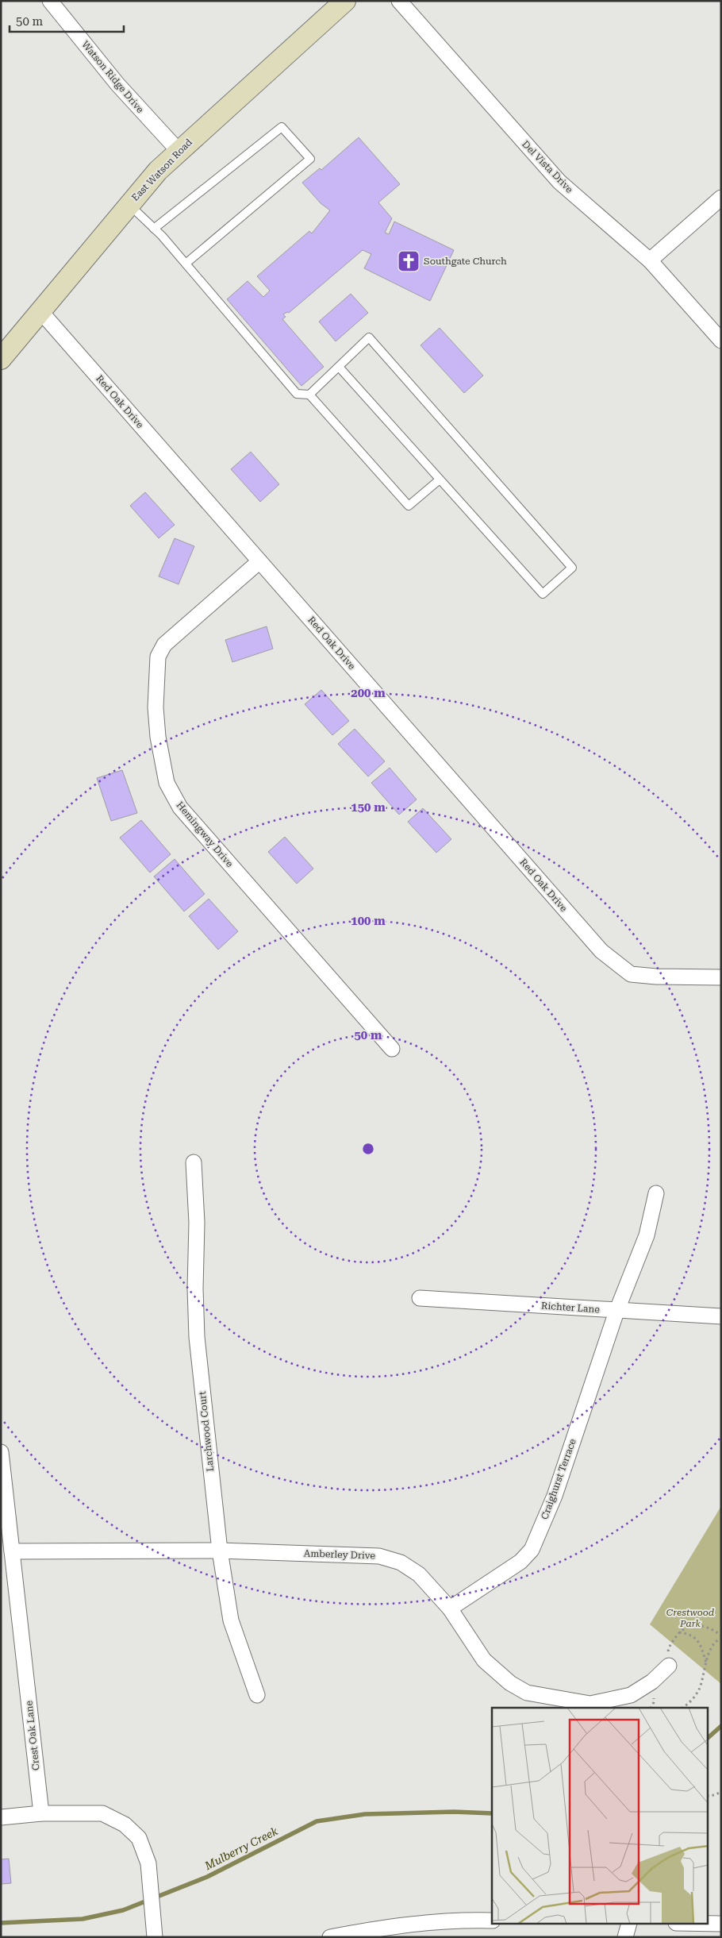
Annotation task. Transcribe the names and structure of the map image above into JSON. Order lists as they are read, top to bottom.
{
  "streets": {
    "street": [
      "Watson Ridge Drive",
      "Del Vista Drive",
      "East Watson Road",
      "Red Oak Drive",
      "Hemingway Drive",
      "Richter Lane",
      "Larchwood Court",
      "Craighurst Terrace",
      "Amberley Drive",
      "Crest Oak Lane"
    ]
  },
  "crossings": [
    ["Watson Ridge Drive", "East Watson Road"],
    ["East Watson Road", "Red Oak Drive"],
    ["Red Oak Drive", "Hemingway Drive"],
    ["Richter Lane", "Craighurst Terrace"],
    ["Larchwood Court", "Amberley Drive"],
    ["Craighurst Terrace", "Amberley Drive"],
    ["Amberley Drive", "Crest Oak Lane"]
  ],
  "water": ["Mulberry Creek"],
  "parks": ["Crestwood Park"],
  "places": {
    "church": ["Southgate Church"]
  },
  "scale_bar": "50 m",
  "rings": [
    "200 m",
    "150 m",
    "100 m",
    "50 m"
  ]
}
